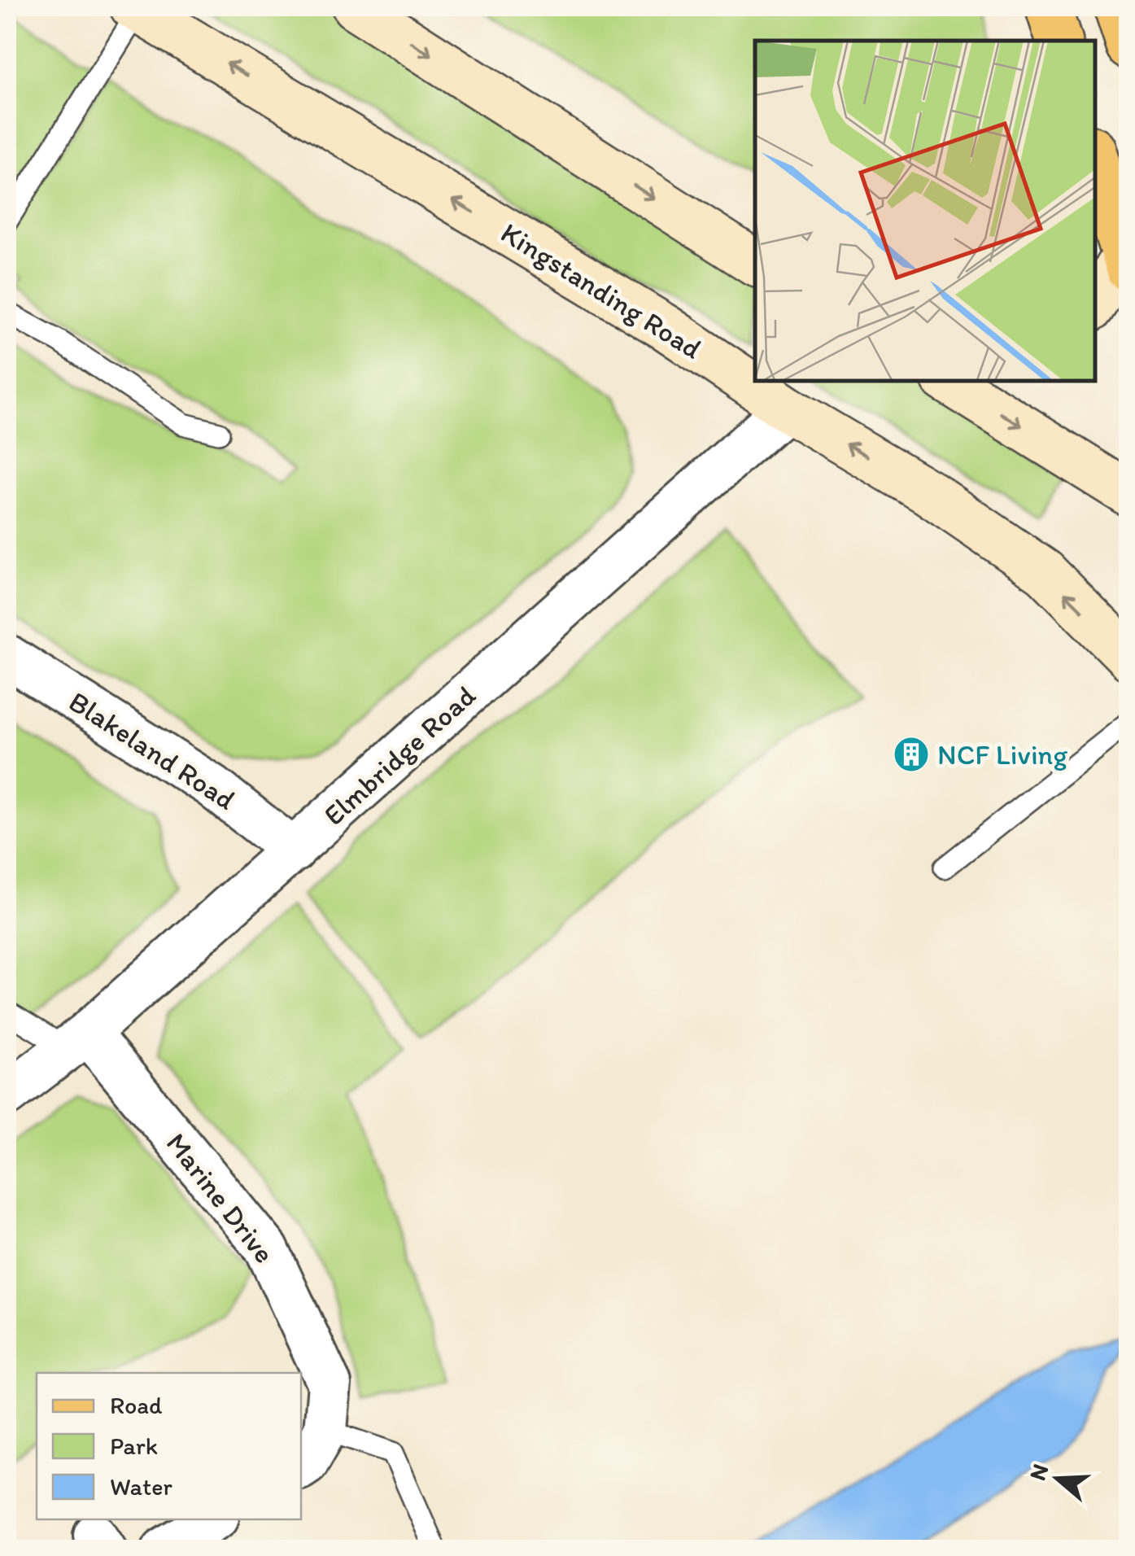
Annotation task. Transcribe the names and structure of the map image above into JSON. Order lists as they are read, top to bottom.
{
  "streets": {
    "main road": ["Kingstanding Road"],
    "street": ["Blakeland Road", "Elmbridge Road", "Marine Drive"]
  },
  "crossings": [
    ["Kingstanding Road", "Elmbridge Road"],
    ["Blakeland Road", "Elmbridge Road"],
    ["Elmbridge Road", "Marine Drive"]
  ],
  "places": {
    "building": ["NCF Living"]
  },
  "legend": ["Road", "Park", "Water"],
  "north": "left"
}
